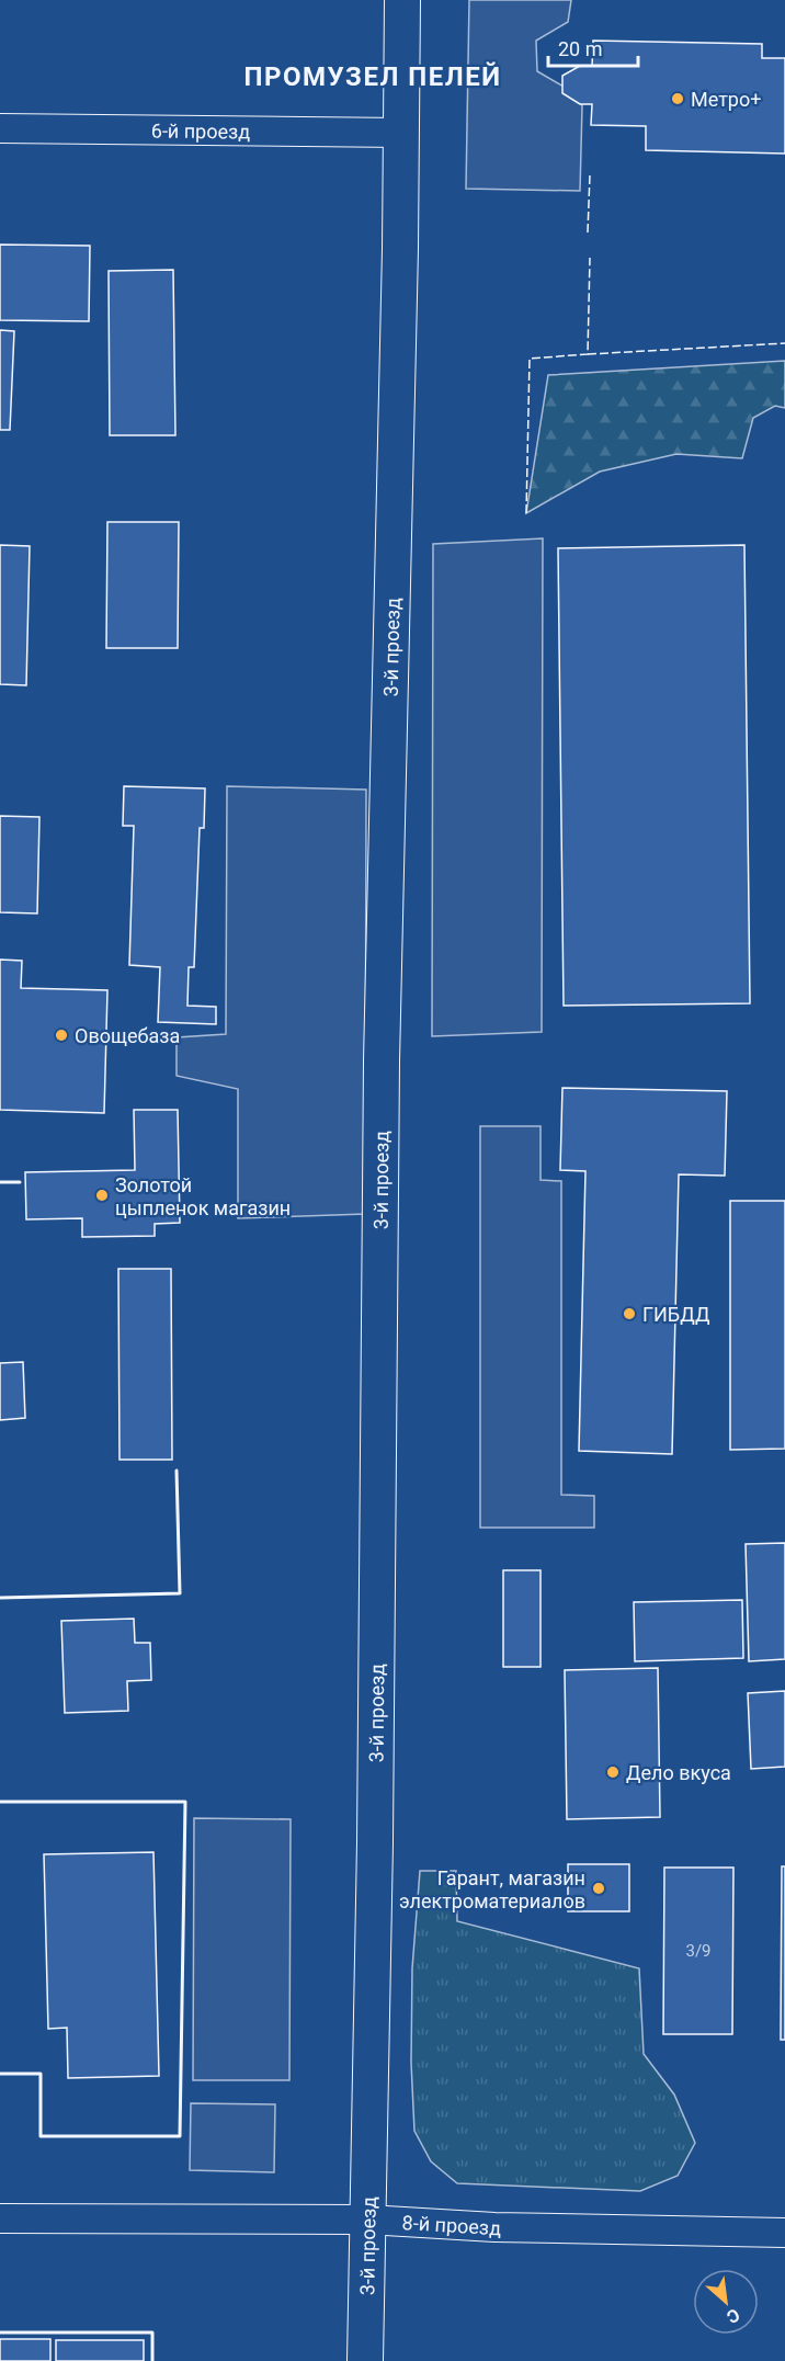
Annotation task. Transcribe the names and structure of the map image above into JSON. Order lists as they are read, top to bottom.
{
  "streets": {
    "street": ["6-й проезд", "3-й проезд", "8-й проезд"]
  },
  "crossings": [
    ["6-й проезд", "3-й проезд"],
    ["3-й проезд", "8-й проезд"]
  ],
  "districts": ["ПРОМУЗЕЛ ПЕЛЕЙ"],
  "places": [
    "Метро+",
    "Овощебаза",
    "Золотой цыпленок магазин",
    "ГИБДД",
    "Дело вкуса",
    "Гарант, магазин электроматериалов"
  ],
  "house_numbers": ["3/9"],
  "scale_bar": "20 m",
  "north": "bottom right"
}
